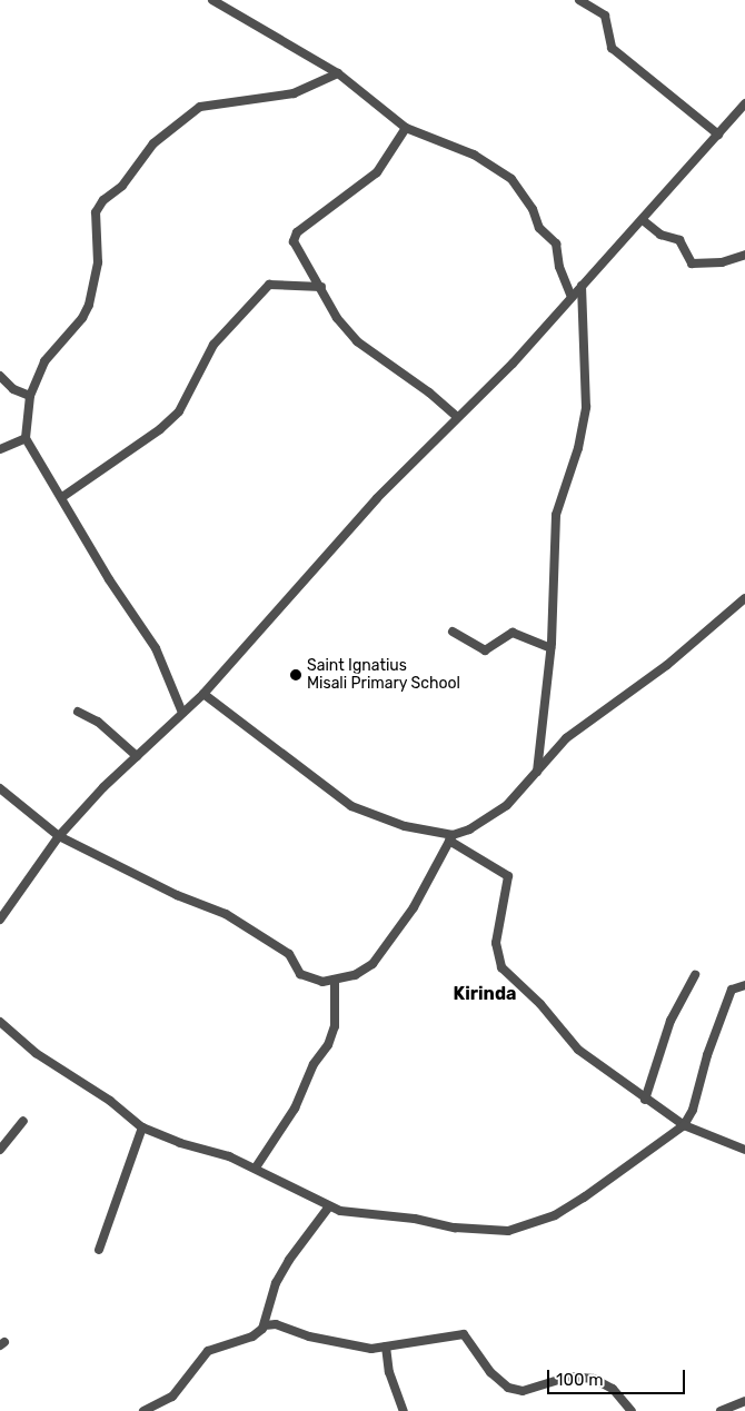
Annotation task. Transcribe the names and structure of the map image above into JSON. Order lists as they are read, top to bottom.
{
  "districts": ["Kirinda"],
  "places": ["Saint Ignatius Misali Primary School"],
  "scale_bar": "100 m"
}
